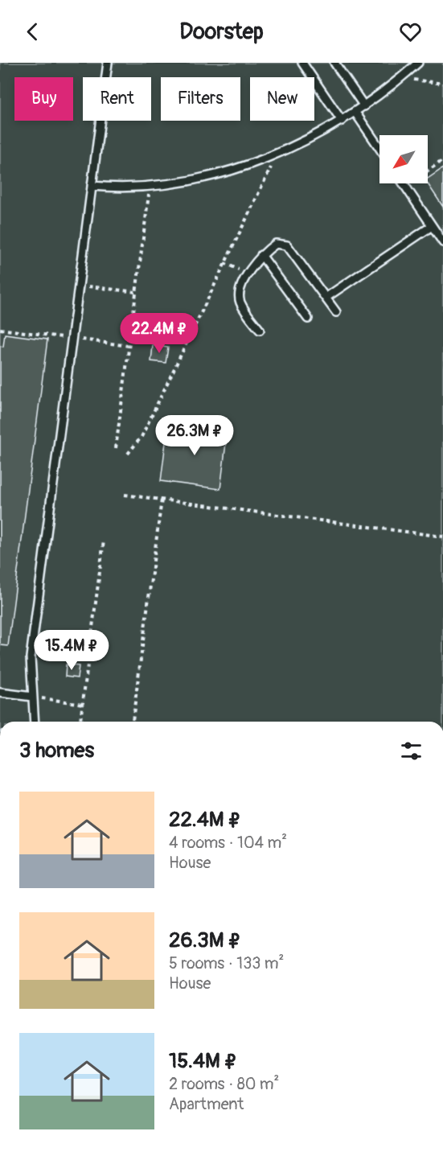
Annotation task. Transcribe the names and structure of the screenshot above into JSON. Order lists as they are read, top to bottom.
{
  "north": "bottom left",
  "page": {
    "header": "Doorstep",
    "chip": [
      "Buy",
      "Rent",
      "Filters",
      "New"
    ],
    "price": ["22.4M ₽", "26.3M ₽", "15.4M ₽"],
    "heading": "3 homes",
    "list": [
      {
        "name": "22.4M ₽",
        "note": "4 rooms · 104 m² · House"
      },
      {
        "name": "26.3M ₽",
        "note": "5 rooms · 133 m² · House"
      },
      {
        "name": "15.4M ₽",
        "note": "2 rooms · 80 m² · Apartment"
      }
    ]
  }
}
